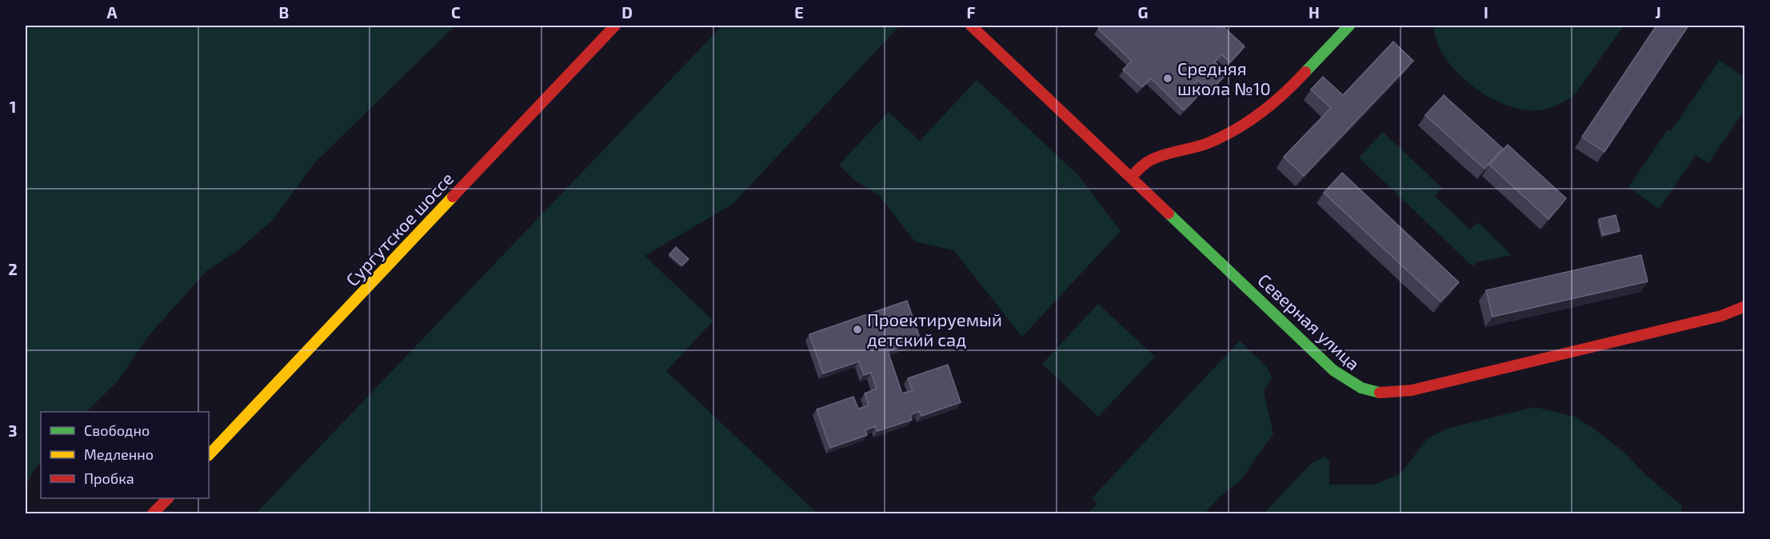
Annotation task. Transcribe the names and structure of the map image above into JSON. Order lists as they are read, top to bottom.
{
  "streets": {
    "street": ["Сургутское шоссе", "Северная улица"]
  },
  "places": ["Средняя школа №10", "Проектируемый детский сад"],
  "legend": ["Свободно", "Медленно", "Пробка"],
  "grid": {
    "columns": [
      "A",
      "B",
      "C",
      "D",
      "E",
      "F",
      "G",
      "H",
      "I",
      "J"
    ],
    "rows": ["1", "2", "3"]
  }
}
